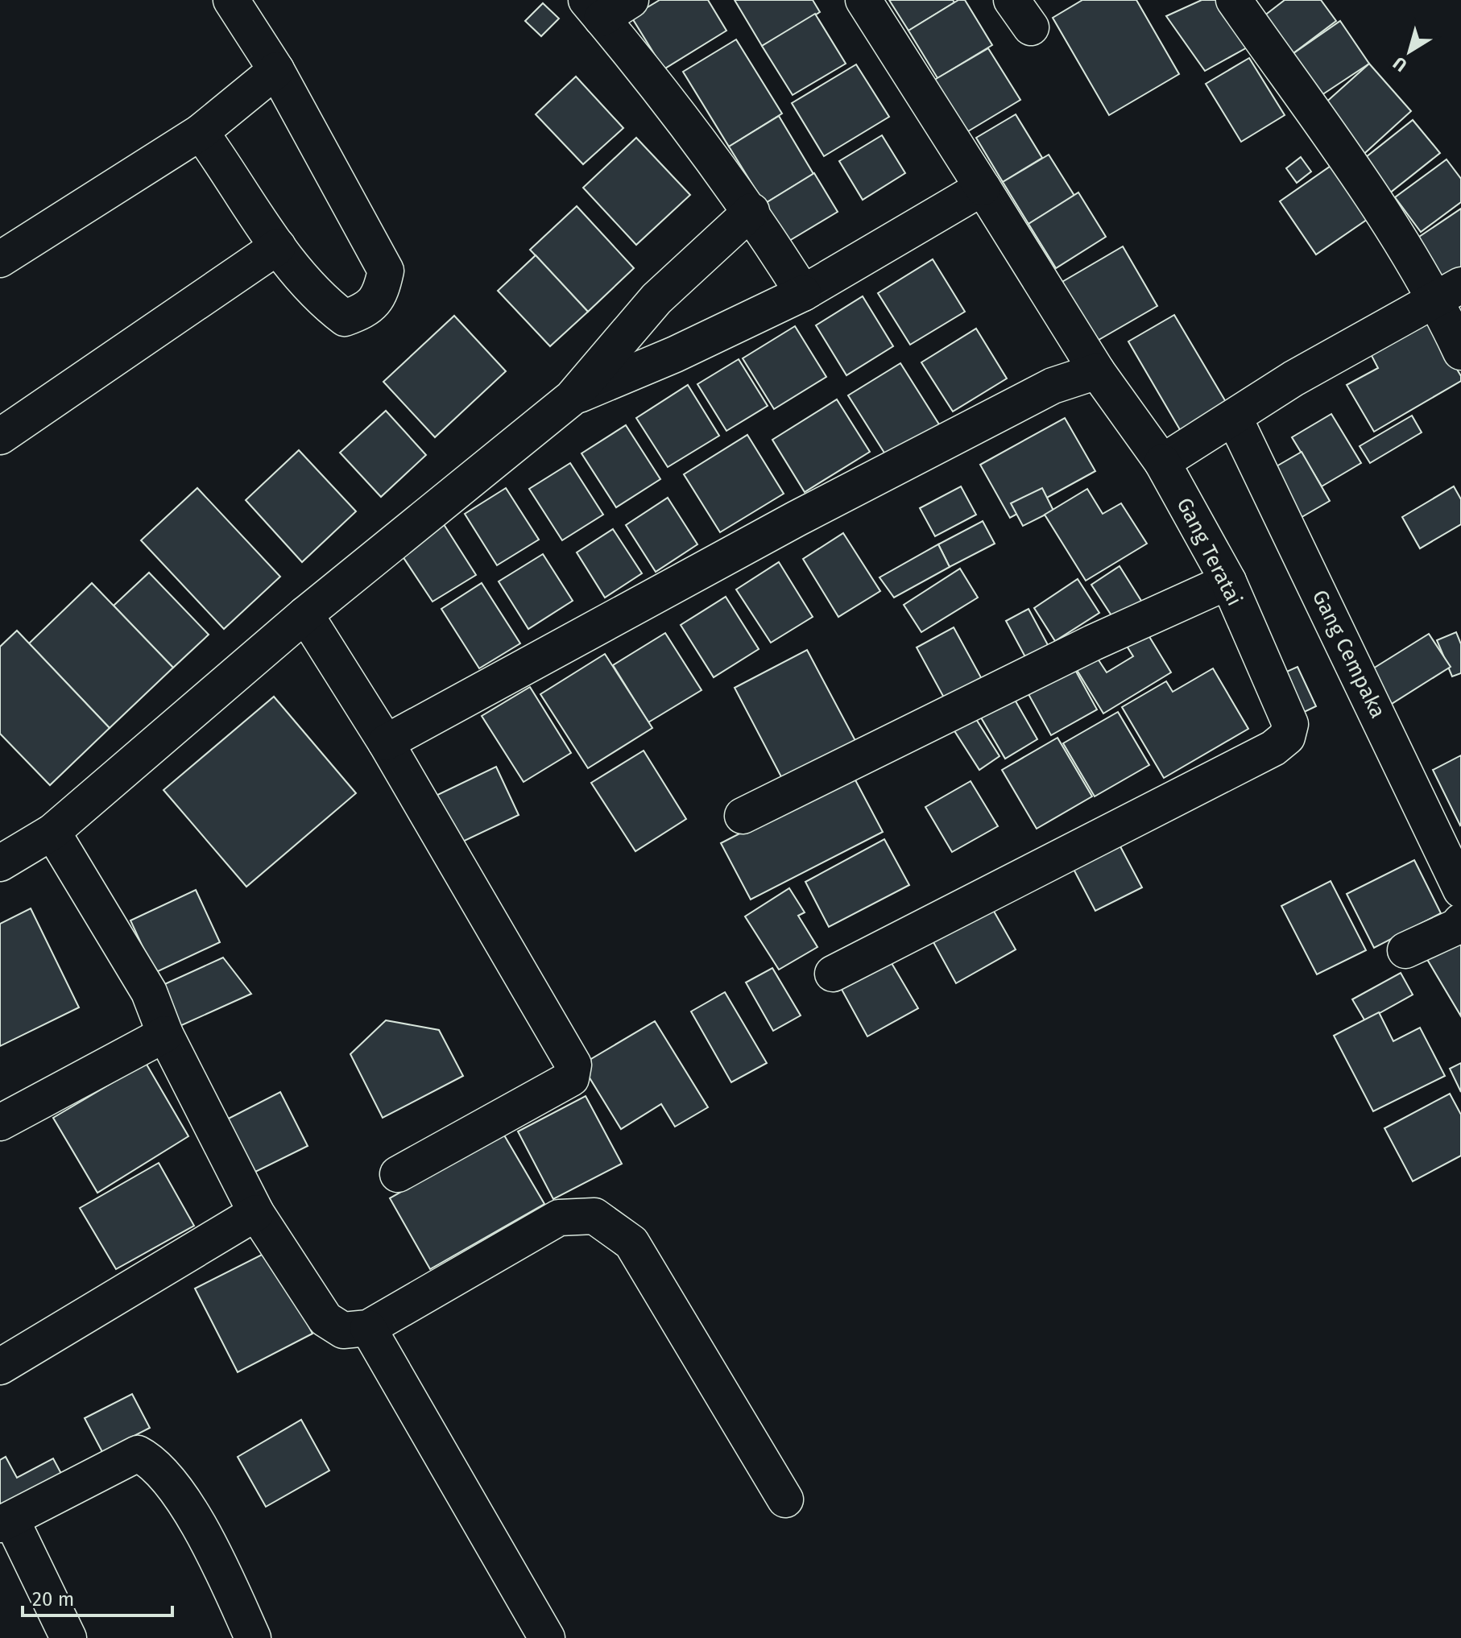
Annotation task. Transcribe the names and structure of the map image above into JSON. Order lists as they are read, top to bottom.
{
  "streets": {
    "street": ["Gang Teratai", "Gang Cempaka"]
  },
  "scale_bar": "20 m",
  "north": "bottom left"
}
